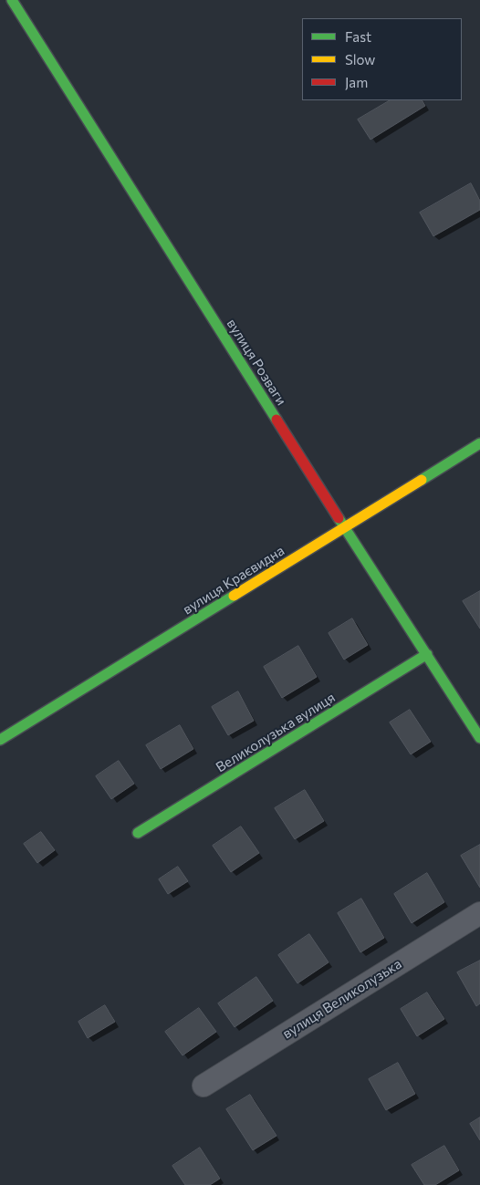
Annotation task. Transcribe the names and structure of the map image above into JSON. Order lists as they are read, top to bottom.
{
  "streets": {
    "street": [
      "вулиця Розваги",
      "вулиця Краєвидна",
      "Великолузька вулиця",
      "вулиця Великолузька"
    ]
  },
  "crossings": [
    ["вулиця Розваги", "вулиця Краєвидна"],
    ["вулиця Розваги", "Великолузька вулиця"]
  ],
  "legend": ["Fast", "Slow", "Jam"]
}
